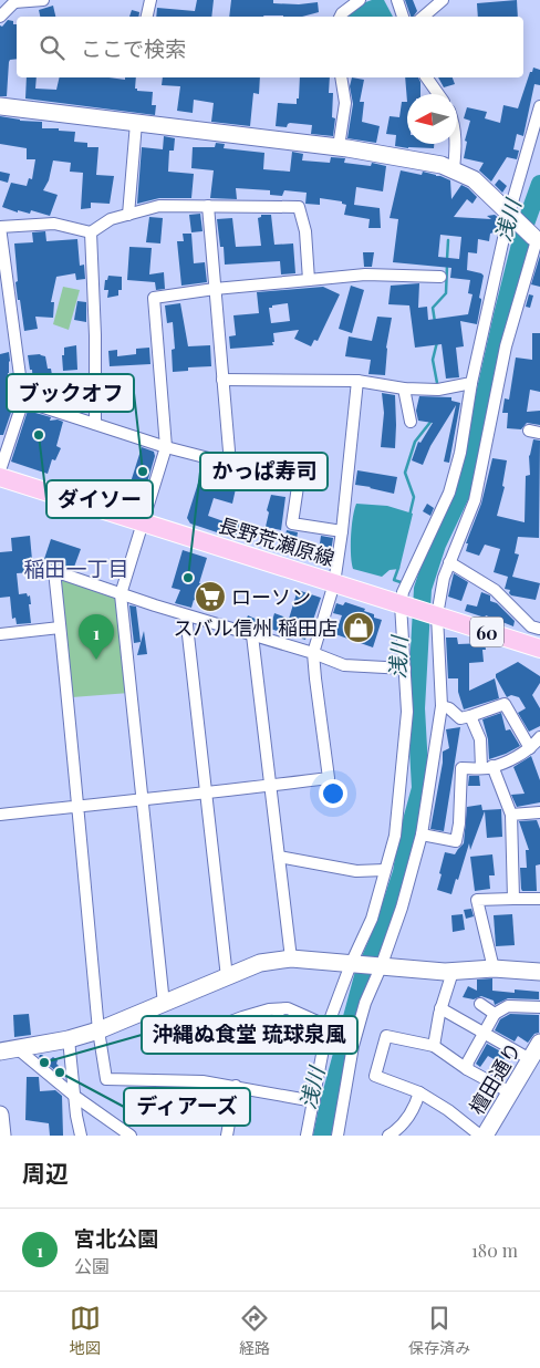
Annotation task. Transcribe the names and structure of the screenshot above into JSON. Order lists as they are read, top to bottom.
{
  "streets": {
    "main road": ["長野荒瀬原線", "60"],
    "street": ["檀田通り"]
  },
  "districts": ["稲田一丁目"],
  "water": ["浅川"],
  "places": {
    "other": [
      "ダイソー",
      "ブックオフ",
      "かっぱ寿司",
      "沖縄ぬ食堂 琉球泉風",
      "ディアーズ"
    ],
    "supermarket": ["ローソン"],
    "shop": ["スバル信州 稲田店"]
  },
  "north": "left",
  "page": {
    "search": "ここで検索",
    "pins": "1",
    "heading": "周辺",
    "list": [
      {
        "mark": "1",
        "name": "宮北公園",
        "note": "公園",
        "value": "180 m"
      }
    ],
    "nav": ["地図", "経路", "保存済み"]
  }
}
